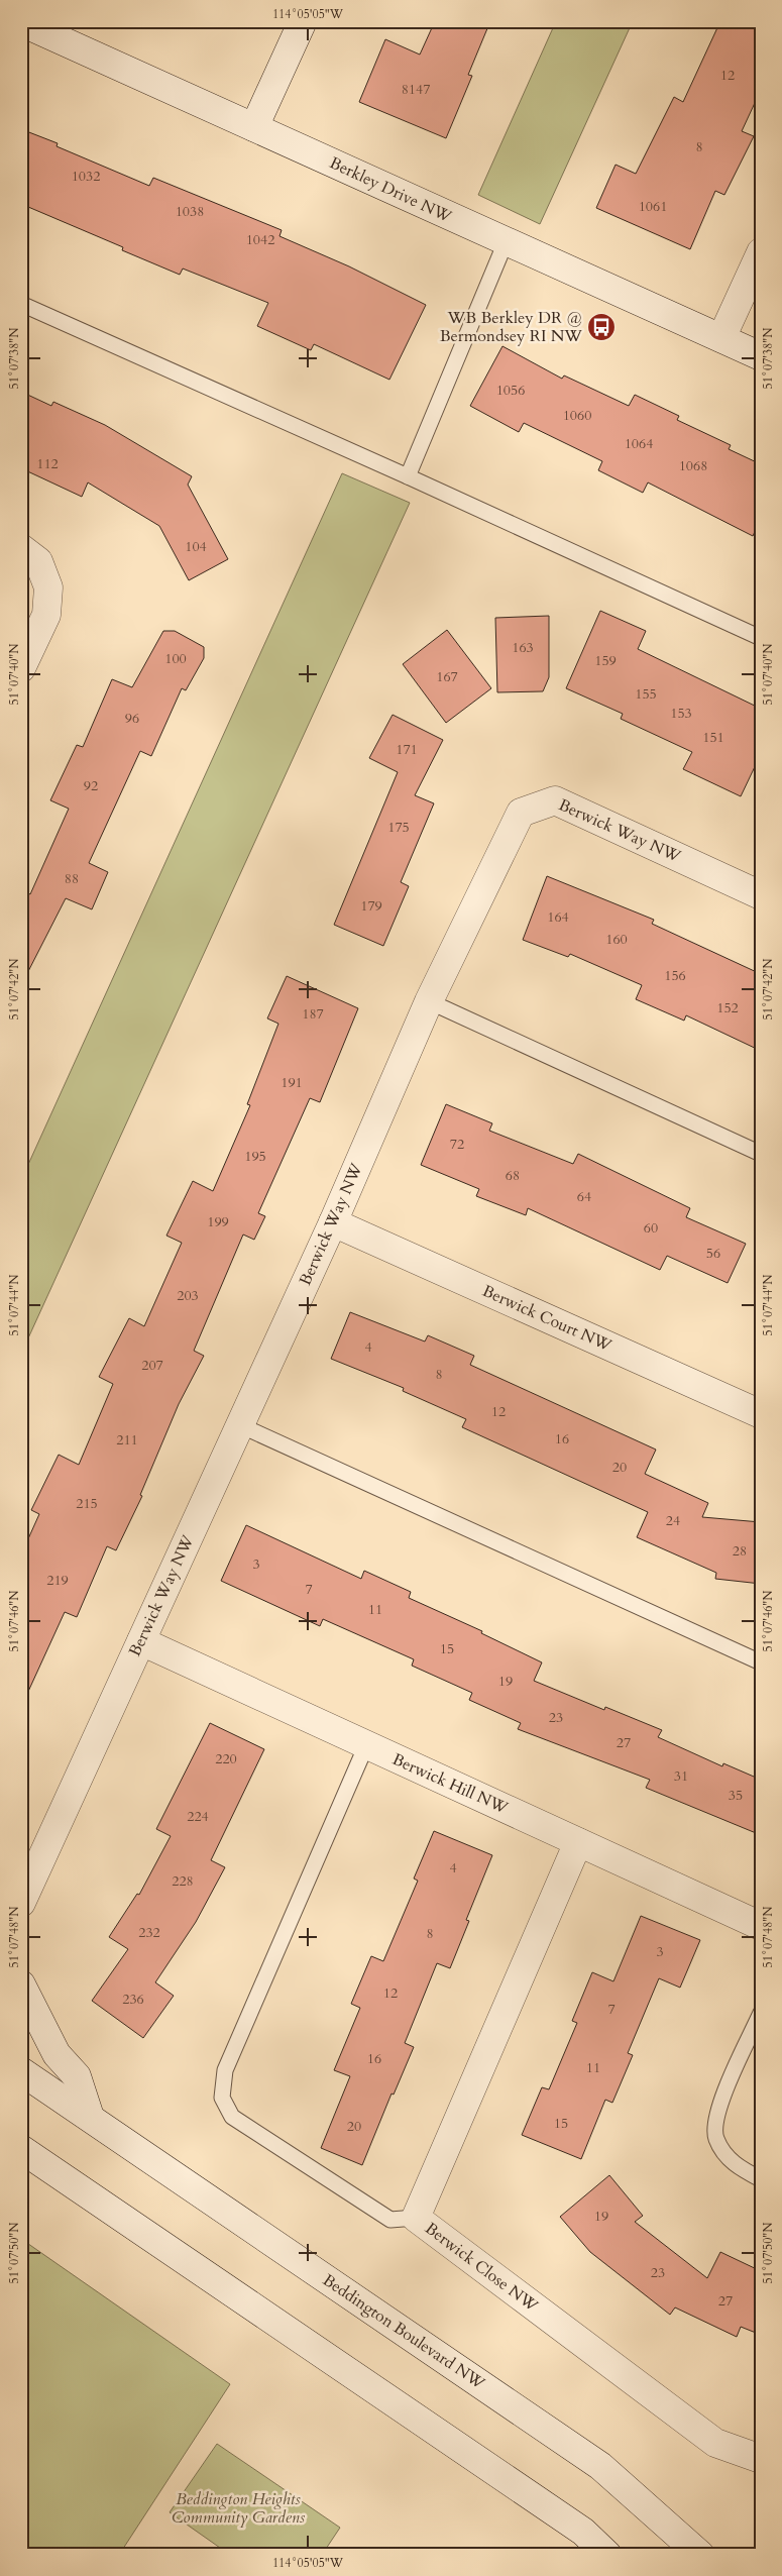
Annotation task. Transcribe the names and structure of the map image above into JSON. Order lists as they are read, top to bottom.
{
  "streets": {
    "street": [
      "Berkley Drive NW",
      "Berwick Way NW",
      "Berwick Court NW",
      "Berwick Hill NW",
      "Berwick Close NW",
      "Beddington Boulevard NW"
    ]
  },
  "crossings": [
    ["Berwick Way NW", "Berwick Court NW"],
    ["Berwick Way NW", "Berwick Hill NW"],
    ["Berwick Hill NW", "Berwick Close NW"]
  ],
  "parks": ["Beddington Heights Community Gardens"],
  "places": {
    "bus stop": ["WB Berkley DR @ Bermondsey RI NW"]
  },
  "house_numbers": [
    "12",
    "8147",
    "8",
    "1032",
    "1061",
    "1038",
    "1042",
    "1056",
    "1060",
    "1064",
    "112",
    "1068",
    "104",
    "163",
    "100",
    "159",
    "167",
    "155",
    "153",
    "96",
    "151",
    "171",
    "92",
    "175",
    "88",
    "179",
    "164",
    "160",
    "156",
    "152",
    "187",
    "191",
    "72",
    "195",
    "68",
    "64",
    "199",
    "60",
    "56",
    "203",
    "4",
    "207",
    "8",
    "12",
    "16",
    "211",
    "20",
    "215",
    "24",
    "28",
    "3",
    "219",
    "7",
    "11",
    "15",
    "19",
    "23",
    "27",
    "220",
    "31",
    "35",
    "224",
    "4",
    "228",
    "232",
    "8",
    "3",
    "12",
    "236",
    "7",
    "16",
    "11",
    "15",
    "20",
    "19",
    "23",
    "27"
  ],
  "coordinates": [
    "114°05'05\"W",
    "51°07'38\"N",
    "51°07'40\"N",
    "51°07'42\"N",
    "51°07'44\"N",
    "51°07'46\"N",
    "51°07'48\"N",
    "51°07'50\"N"
  ]
}
